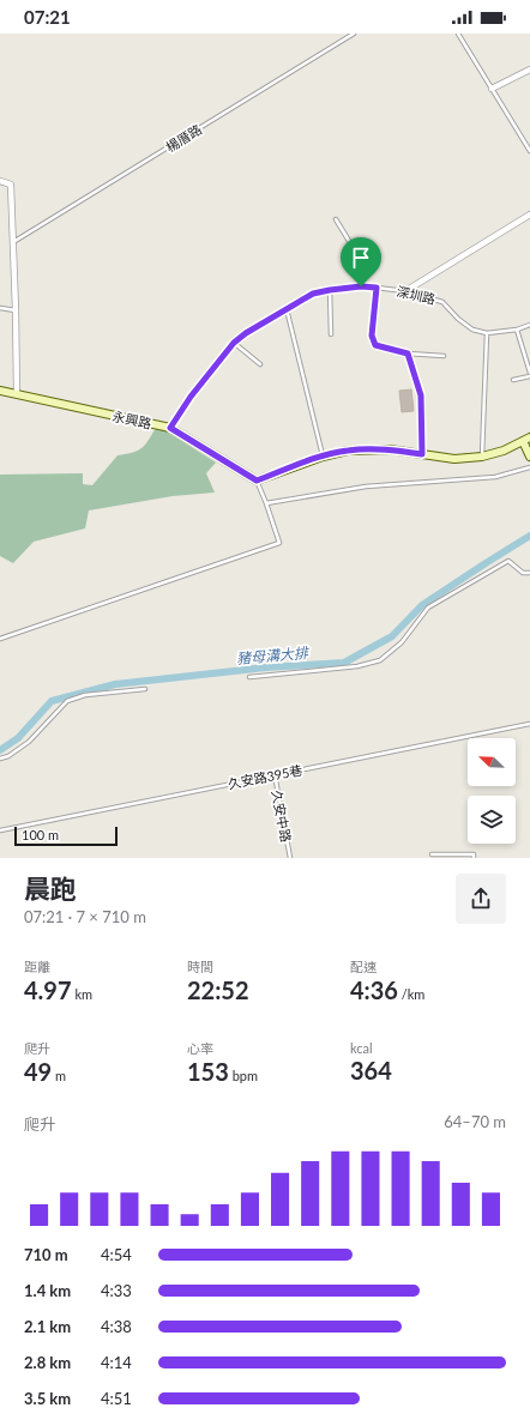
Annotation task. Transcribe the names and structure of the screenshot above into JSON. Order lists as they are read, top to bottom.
{
  "streets": {
    "street": ["永興路"],
    "lane": [
      "楊厝路",
      "深圳路",
      "久安路395巷",
      "久安中路"
    ]
  },
  "crossings": [
    ["深圳路", "永興路"],
    ["久安路395巷", "久安中路"]
  ],
  "water": ["豬母溝大排"],
  "scale_bar": "100 m",
  "north": "top left",
  "page": {
    "status": "07:21",
    "scale": "100 m",
    "heading": ["晨跑", "07:21 · 7 × 710 m"],
    "stats": [
      ["距離", "4.97 km"],
      ["時間", "22:52"],
      ["配速", "4:36 /km"],
      ["爬升", "49 m"],
      ["心率", "153 bpm"],
      ["kcal", "364"]
    ],
    "chart": ["爬升", "64–70 m"],
    "list": [
      {
        "name": "710 m",
        "note": "4:54"
      },
      {
        "name": "1.4 km",
        "note": "4:33"
      },
      {
        "name": "2.1 km",
        "note": "4:38"
      },
      {
        "name": "2.8 km",
        "note": "4:14"
      },
      {
        "name": "3.5 km",
        "note": "4:51"
      }
    ]
  }
}
